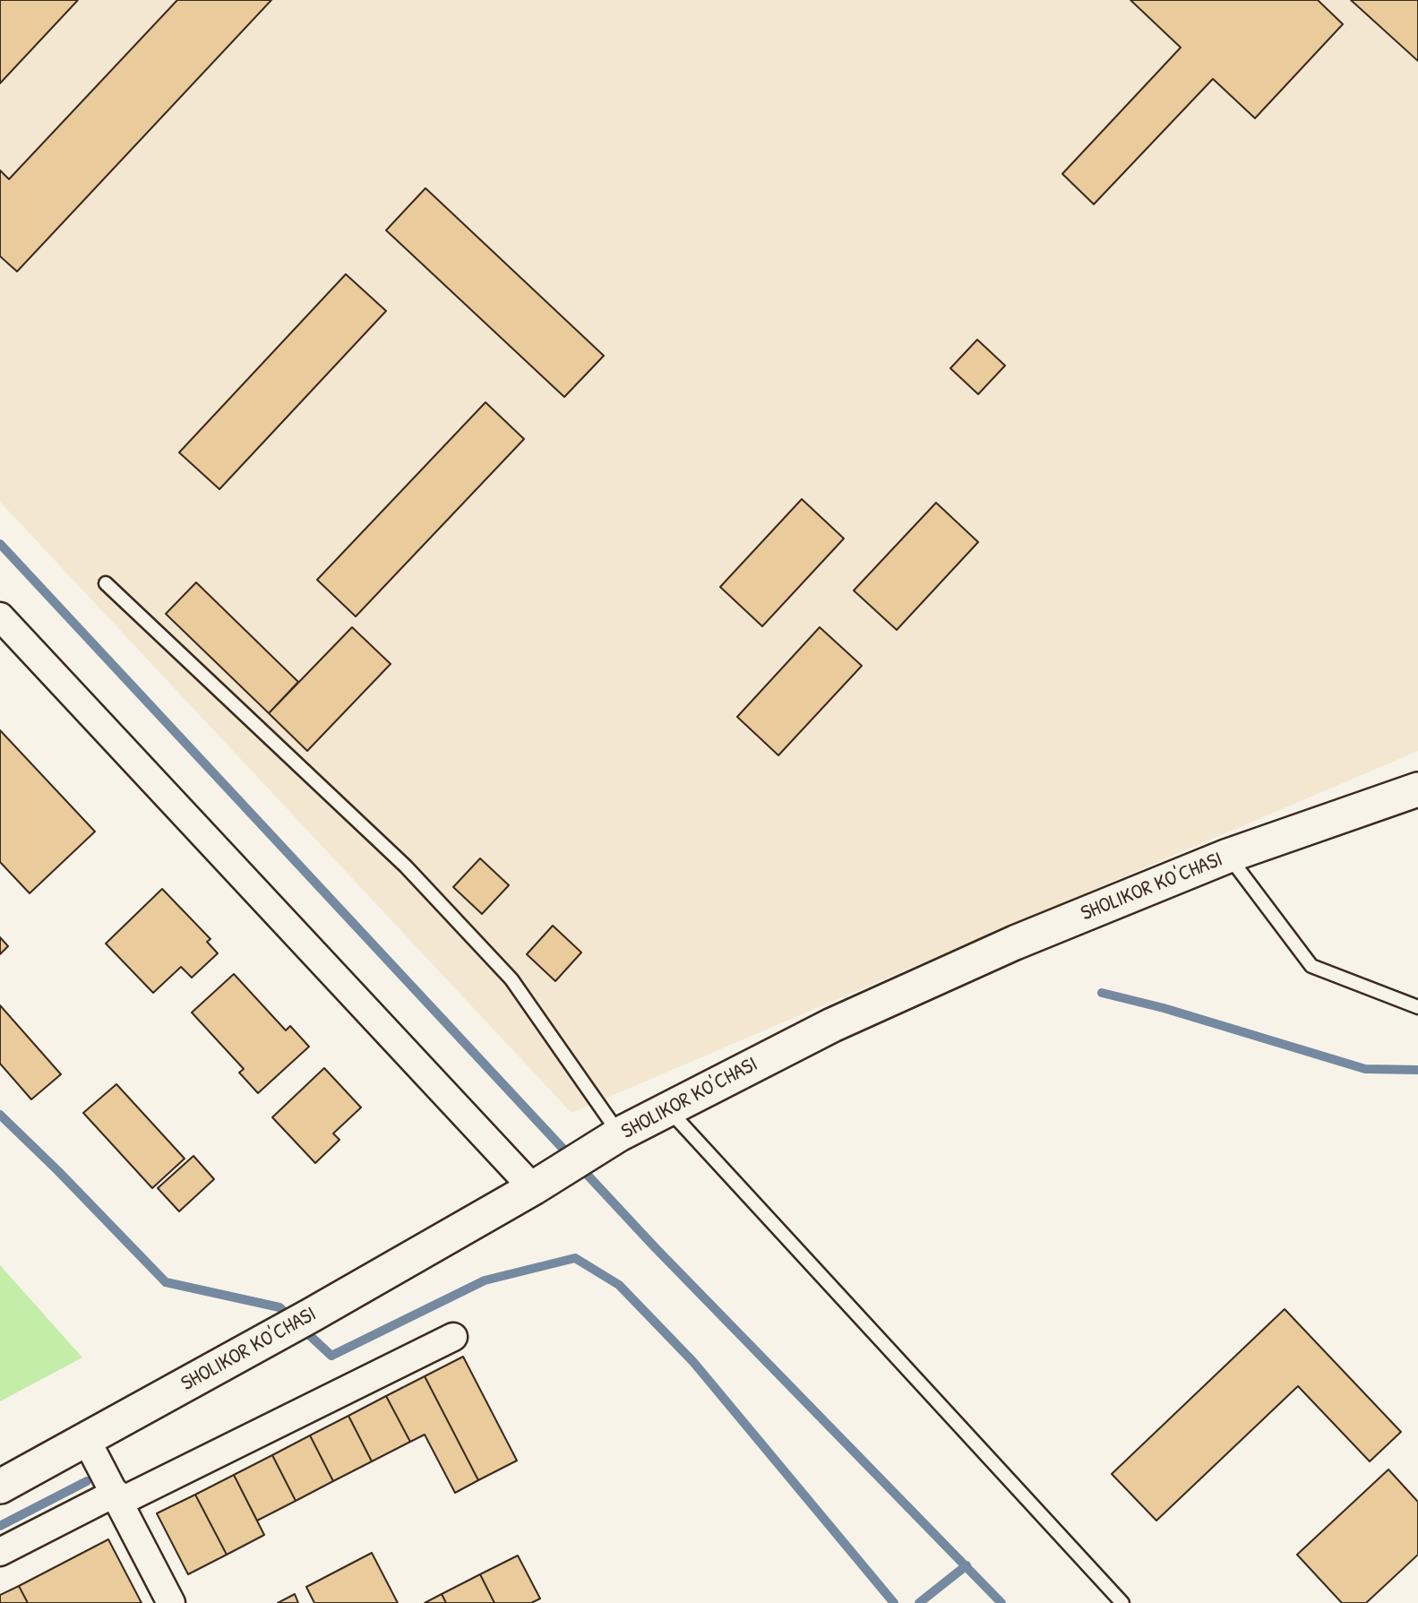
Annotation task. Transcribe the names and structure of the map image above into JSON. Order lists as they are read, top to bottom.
{
  "streets": {
    "street": ["SHOLIKOR KO'CHASI"]
  }
}
